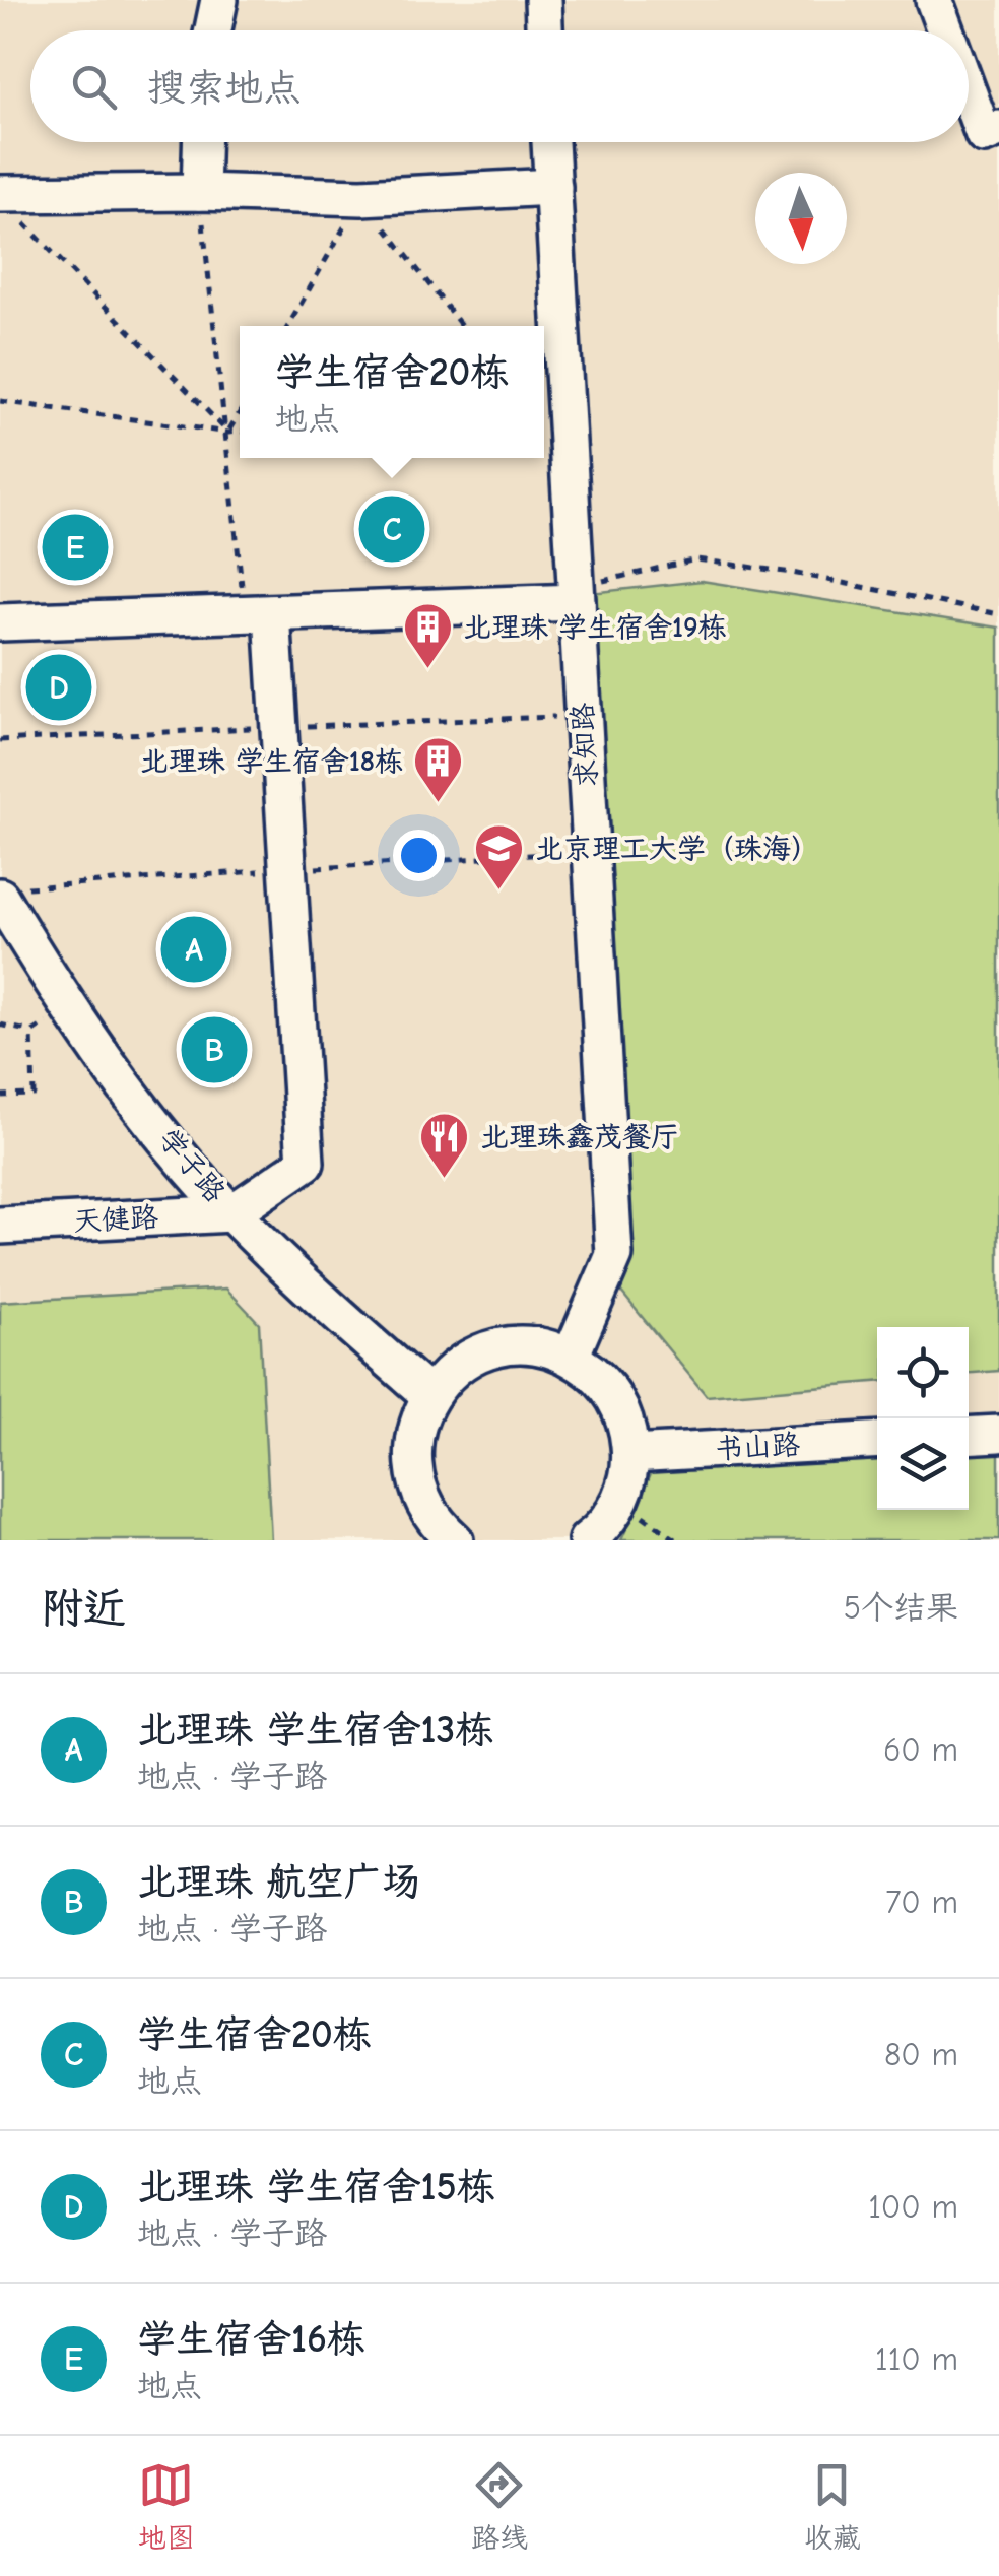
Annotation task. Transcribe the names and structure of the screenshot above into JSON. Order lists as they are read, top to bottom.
{
  "streets": {
    "street": [
      "求知路",
      "学子路",
      "天健路",
      "书山路"
    ]
  },
  "crossings": [
    ["学子路", "天健路"]
  ],
  "places": {
    "building": ["北理珠 学生宿舍19栋", "北理珠 学生宿舍18栋"],
    "school or university": ["北京理工大学（珠海）"],
    "restaurant": ["北理珠鑫茂餐厅"]
  },
  "north": "bottom",
  "page": {
    "search": "搜索地点",
    "popup": ["学生宿舍20栋", "地点"],
    "pins": [
      "C",
      "E",
      "D",
      "A",
      "B"
    ],
    "heading": ["附近", "5个结果"],
    "list": [
      {
        "mark": "A",
        "name": "北理珠 学生宿舍13栋",
        "note": "地点 · 学子路",
        "value": "60 m"
      },
      {
        "mark": "B",
        "name": "北理珠 航空广场",
        "note": "地点 · 学子路",
        "value": "70 m"
      },
      {
        "mark": "C",
        "name": "学生宿舍20栋",
        "note": "地点",
        "value": "80 m"
      },
      {
        "mark": "D",
        "name": "北理珠 学生宿舍15栋",
        "note": "地点 · 学子路",
        "value": "100 m"
      },
      {
        "mark": "E",
        "name": "学生宿舍16栋",
        "note": "地点",
        "value": "110 m"
      }
    ],
    "nav": ["地图", "路线", "收藏"]
  }
}
